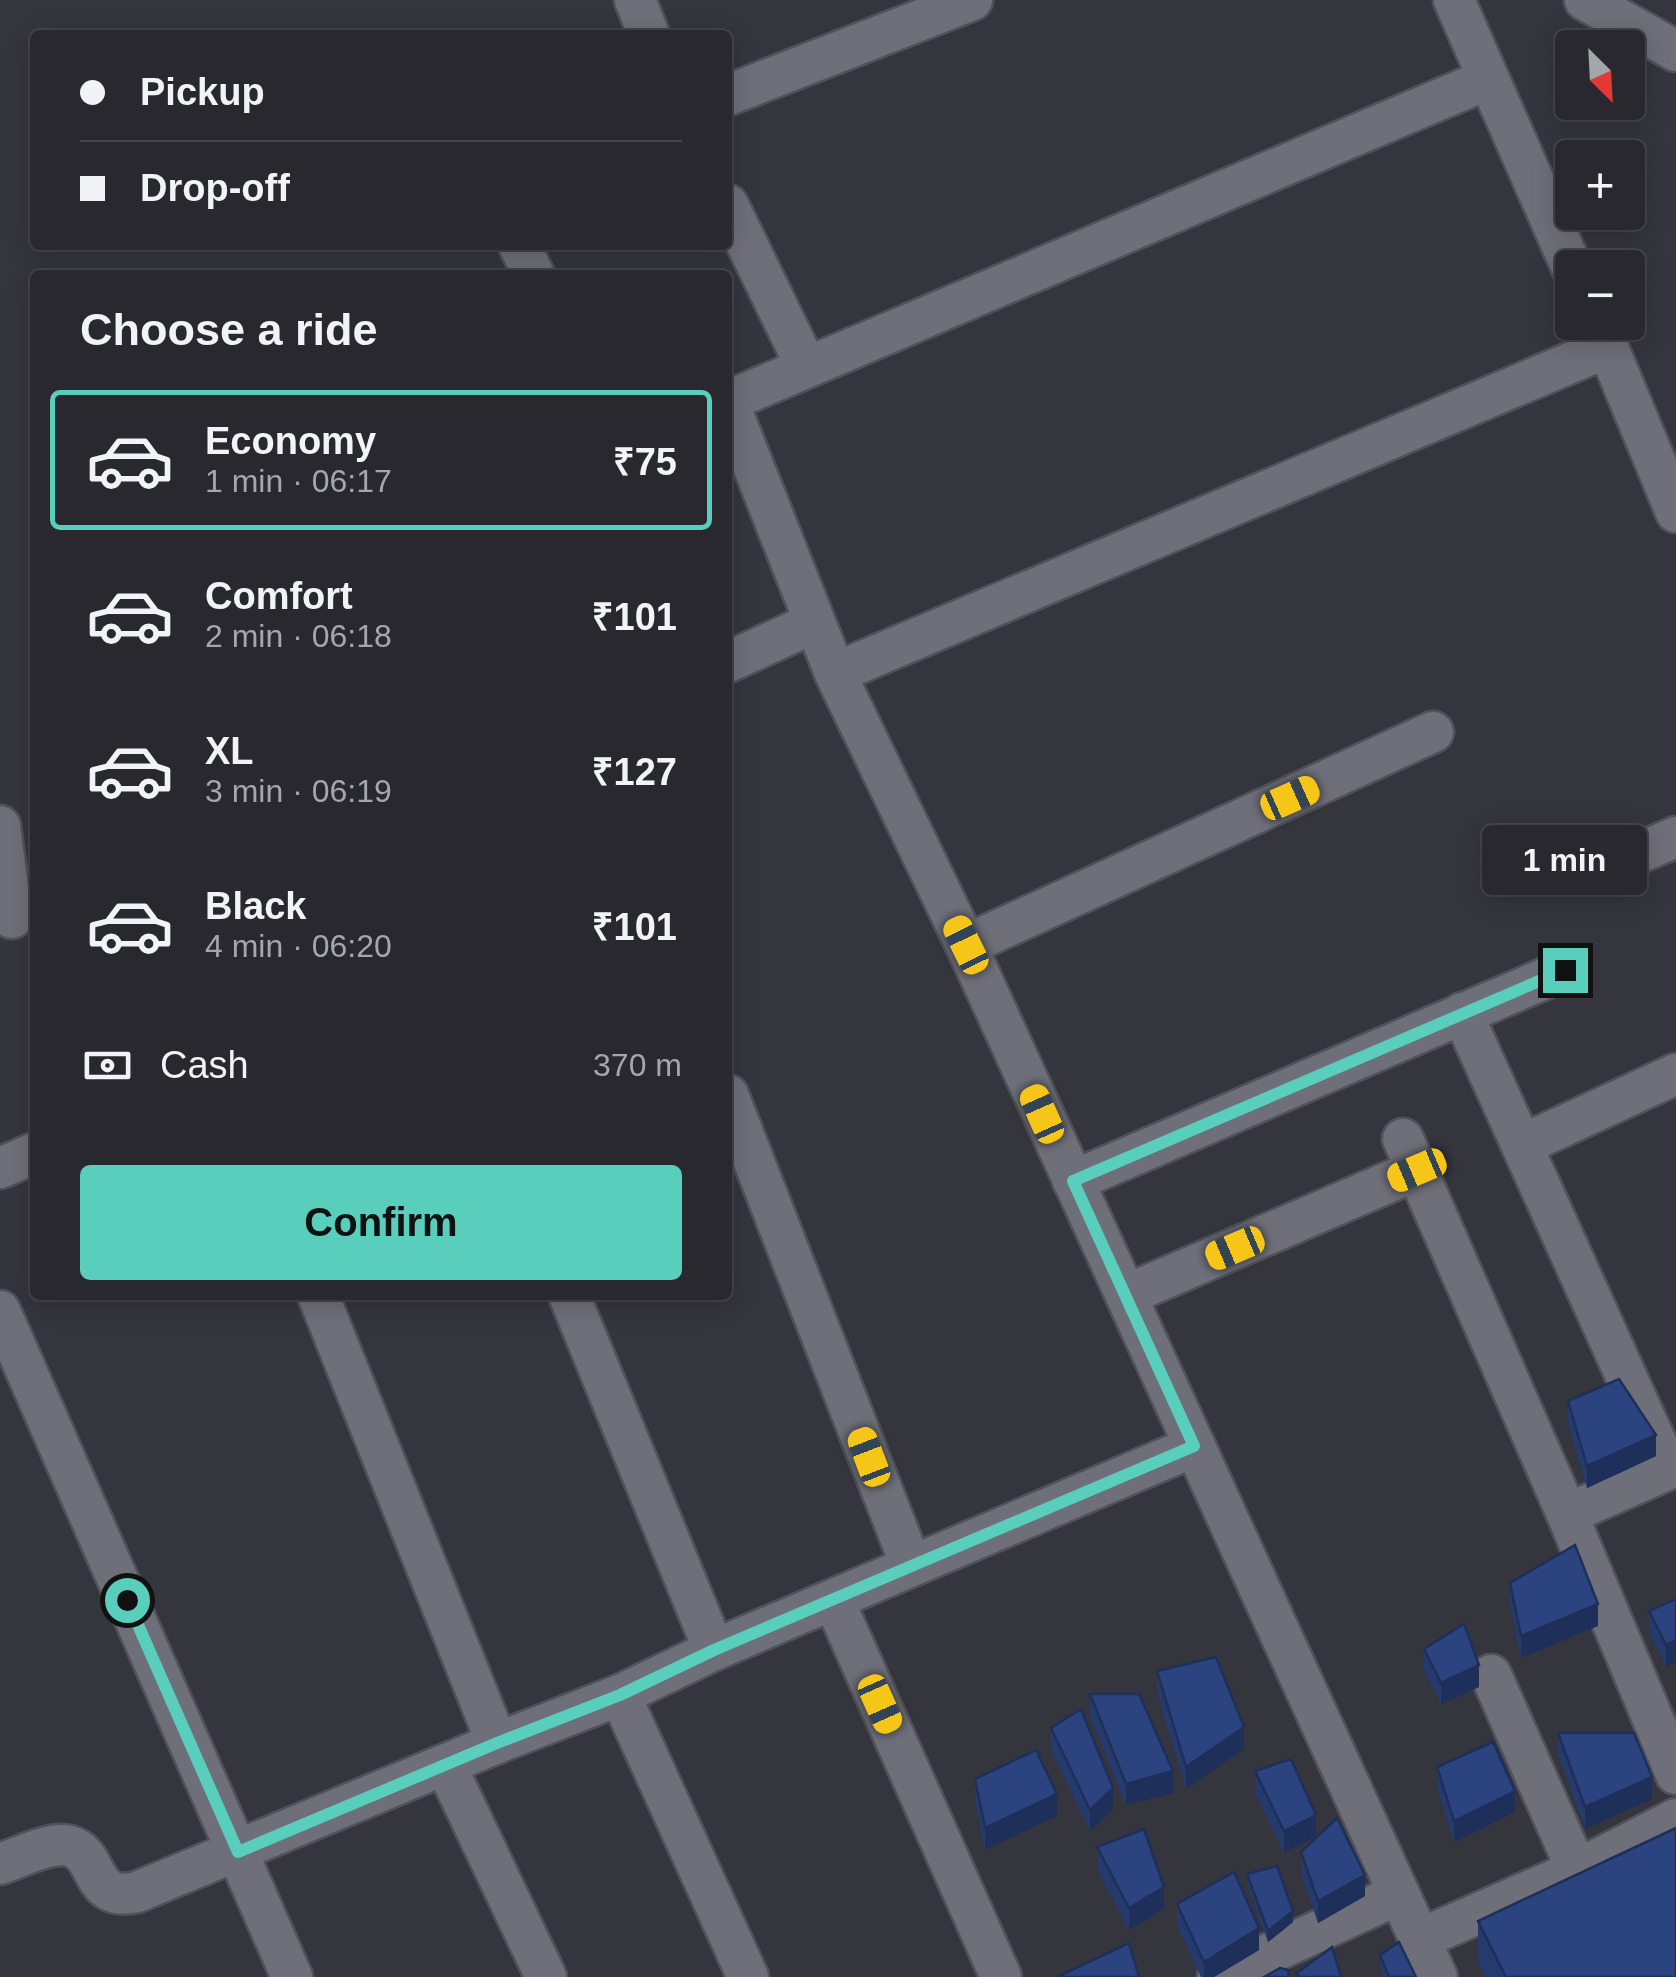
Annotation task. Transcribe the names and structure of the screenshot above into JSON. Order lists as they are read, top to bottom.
{
  "north": "bottom right",
  "page": {
    "map_buttons": ["+", "−"],
    "banner": ["Pickup", "Drop-off"],
    "heading": "Choose a ride",
    "list": [
      {
        "name": "Economy",
        "note": "1 min · 06:17",
        "value": "₹75"
      },
      {
        "name": "Comfort",
        "note": "2 min · 06:18",
        "value": "₹101"
      },
      {
        "name": "XL",
        "note": "3 min · 06:19",
        "value": "₹127"
      },
      {
        "name": "Black",
        "note": "4 min · 06:20",
        "value": "₹101"
      }
    ],
    "bubble": "1 min",
    "pay": ["Cash", "370 m"],
    "buttons": "Confirm"
  }
}
